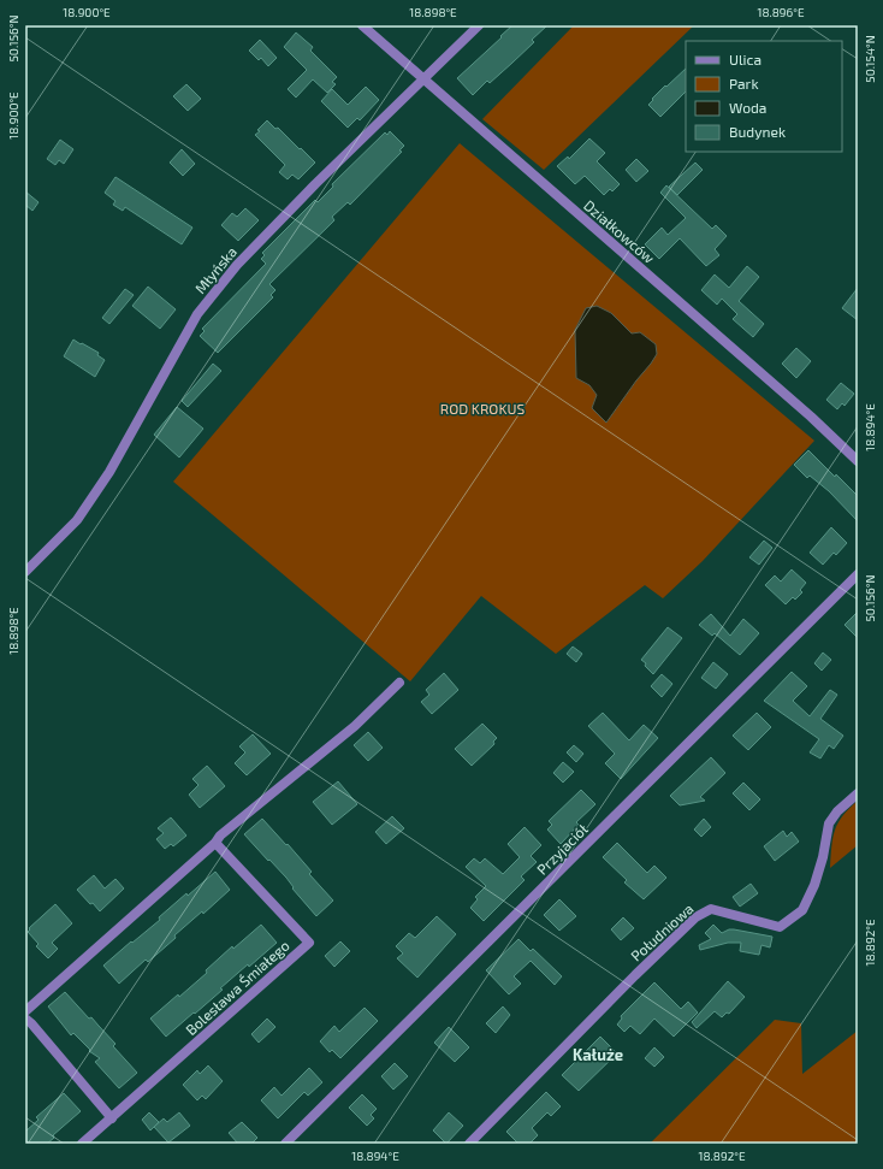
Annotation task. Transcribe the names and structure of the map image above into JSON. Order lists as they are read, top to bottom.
{
  "streets": {
    "street": [
      "Działkowców",
      "Młyńska",
      "Przyjaciół",
      "Południowa",
      "Bolesława Śmiałego"
    ]
  },
  "crossings": [
    ["Działkowców", "Młyńska"]
  ],
  "districts": ["Kałuże"],
  "parks": ["ROD KROKUS"],
  "legend": [
    "Ulica",
    "Park",
    "Woda",
    "Budynek"
  ],
  "coordinates": [
    "18.900°E",
    "18.898°E",
    "18.896°E",
    "50.156°N",
    "50.154°N",
    "18.894°E",
    "18.892°E"
  ]
}
